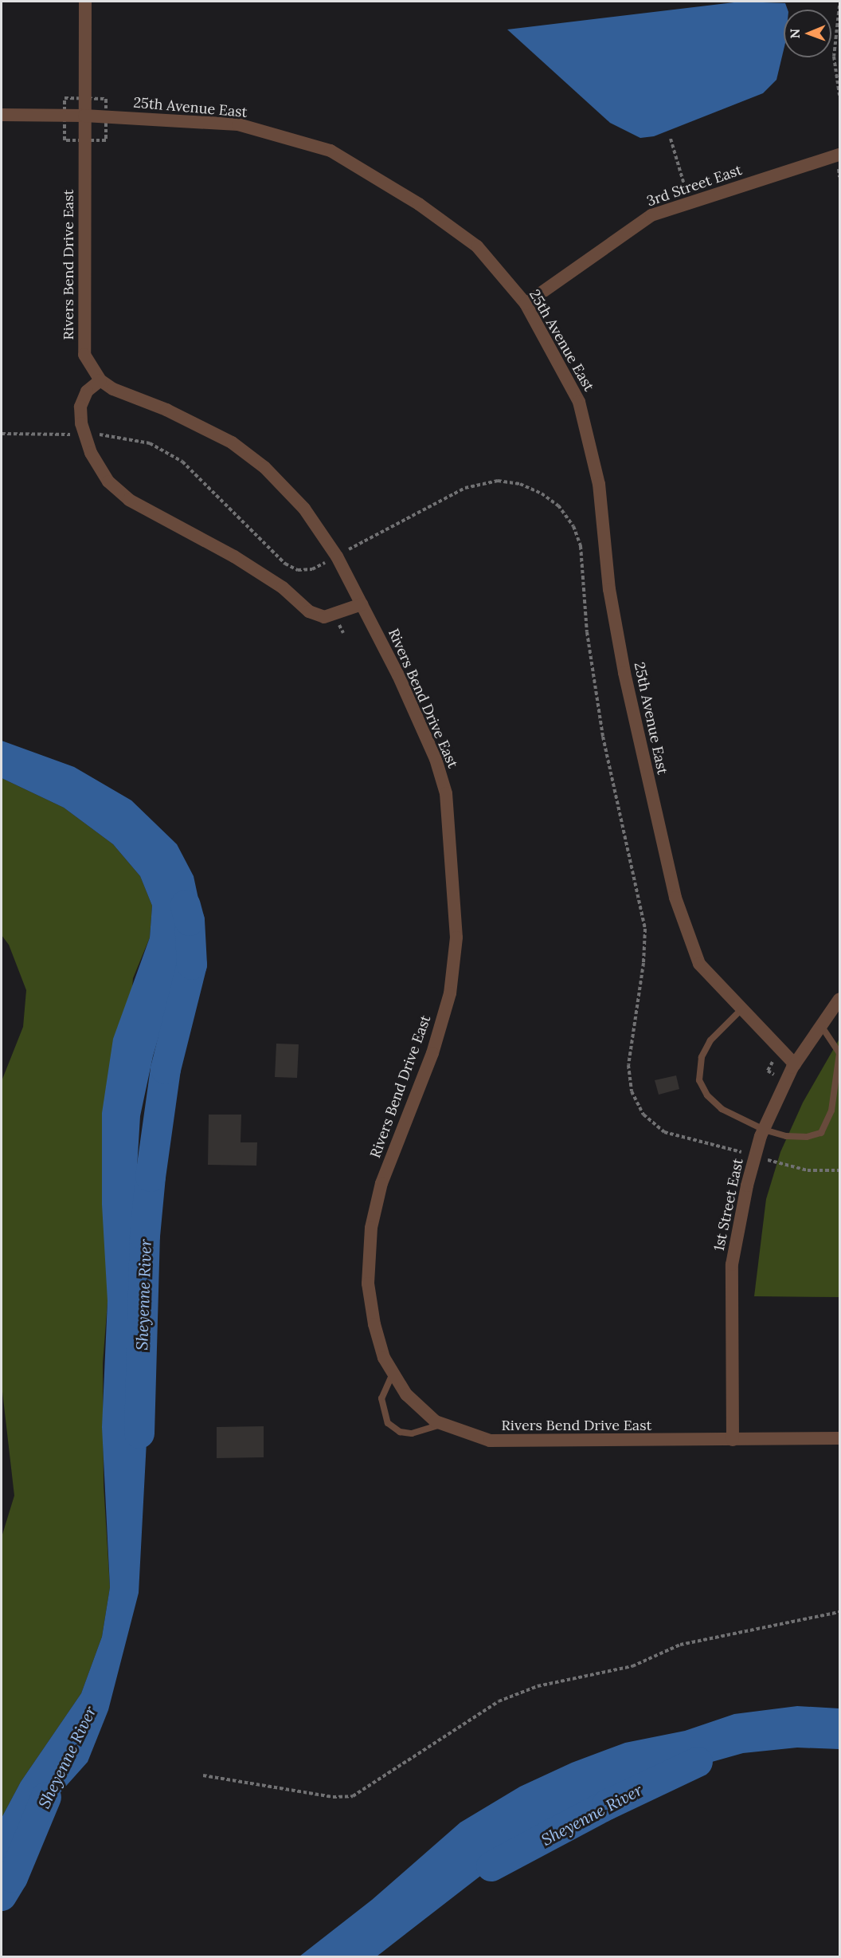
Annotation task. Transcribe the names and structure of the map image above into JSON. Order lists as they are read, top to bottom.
{
  "streets": {
    "street": [
      "25th Avenue East",
      "3rd Street East",
      "Rivers Bend Drive East",
      "1st Street East"
    ]
  },
  "crossings": [
    ["25th Avenue East", "3rd Street East"],
    ["25th Avenue East", "Rivers Bend Drive East"],
    ["25th Avenue East", "1st Street East"],
    ["Rivers Bend Drive East", "1st Street East"]
  ],
  "water": ["Sheyenne River"],
  "north": "left"
}
